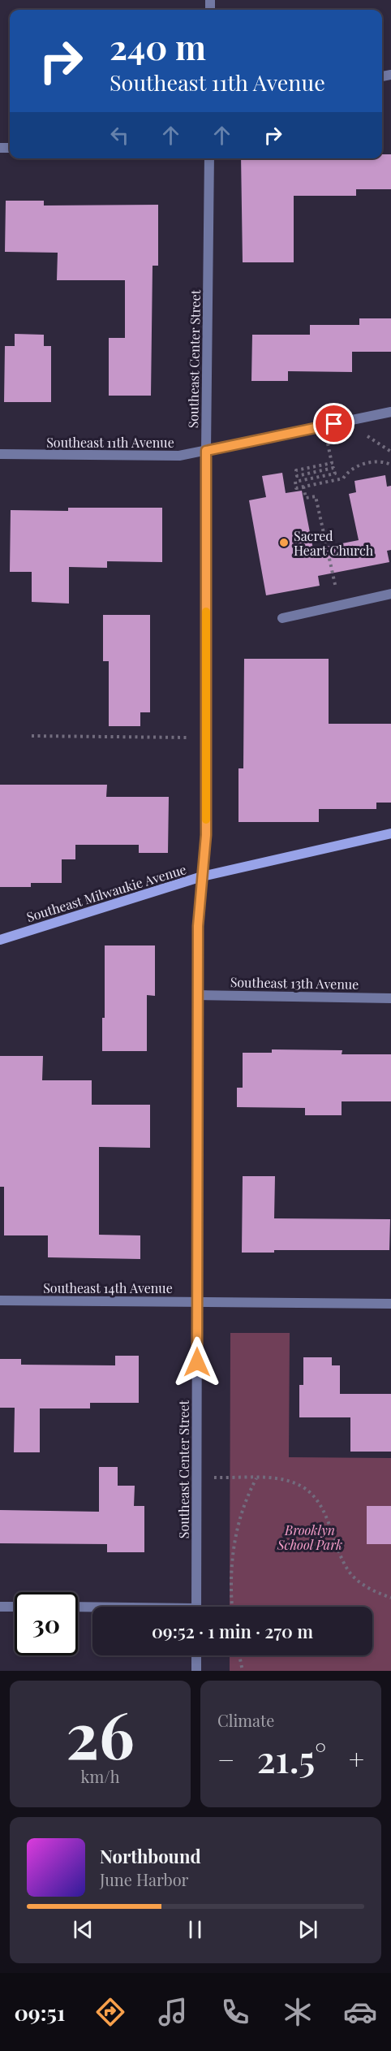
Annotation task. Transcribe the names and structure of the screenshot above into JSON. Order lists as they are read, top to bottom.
{
  "streets": {
    "main road": ["Southeast Milwaukie Avenue"],
    "street": [
      "Southeast Center Street",
      "Southeast 11th Avenue",
      "Southeast 13th Avenue",
      "Southeast 14th Avenue"
    ]
  },
  "crossings": [
    ["Southeast Center Street", "Southeast 11th Avenue"],
    ["Southeast Center Street", "Southeast Milwaukie Avenue"],
    ["Southeast Center Street", "Southeast 13th Avenue"],
    ["Southeast Center Street", "Southeast 14th Avenue"]
  ],
  "parks": ["Brooklyn School Park"],
  "places": ["Sacred Heart Church"],
  "page": {
    "turn": ["240 m", "Southeast 11th Avenue"],
    "limit": "30",
    "trip": "09:52 · 1 min · 270 m",
    "tile": [
      ["26", "km/h"],
      "Climate"
    ],
    "heat": ["−", "21.5°", "+"],
    "song": ["Northbound", "June Harbor"],
    "tabs": "09:51"
  }
}
